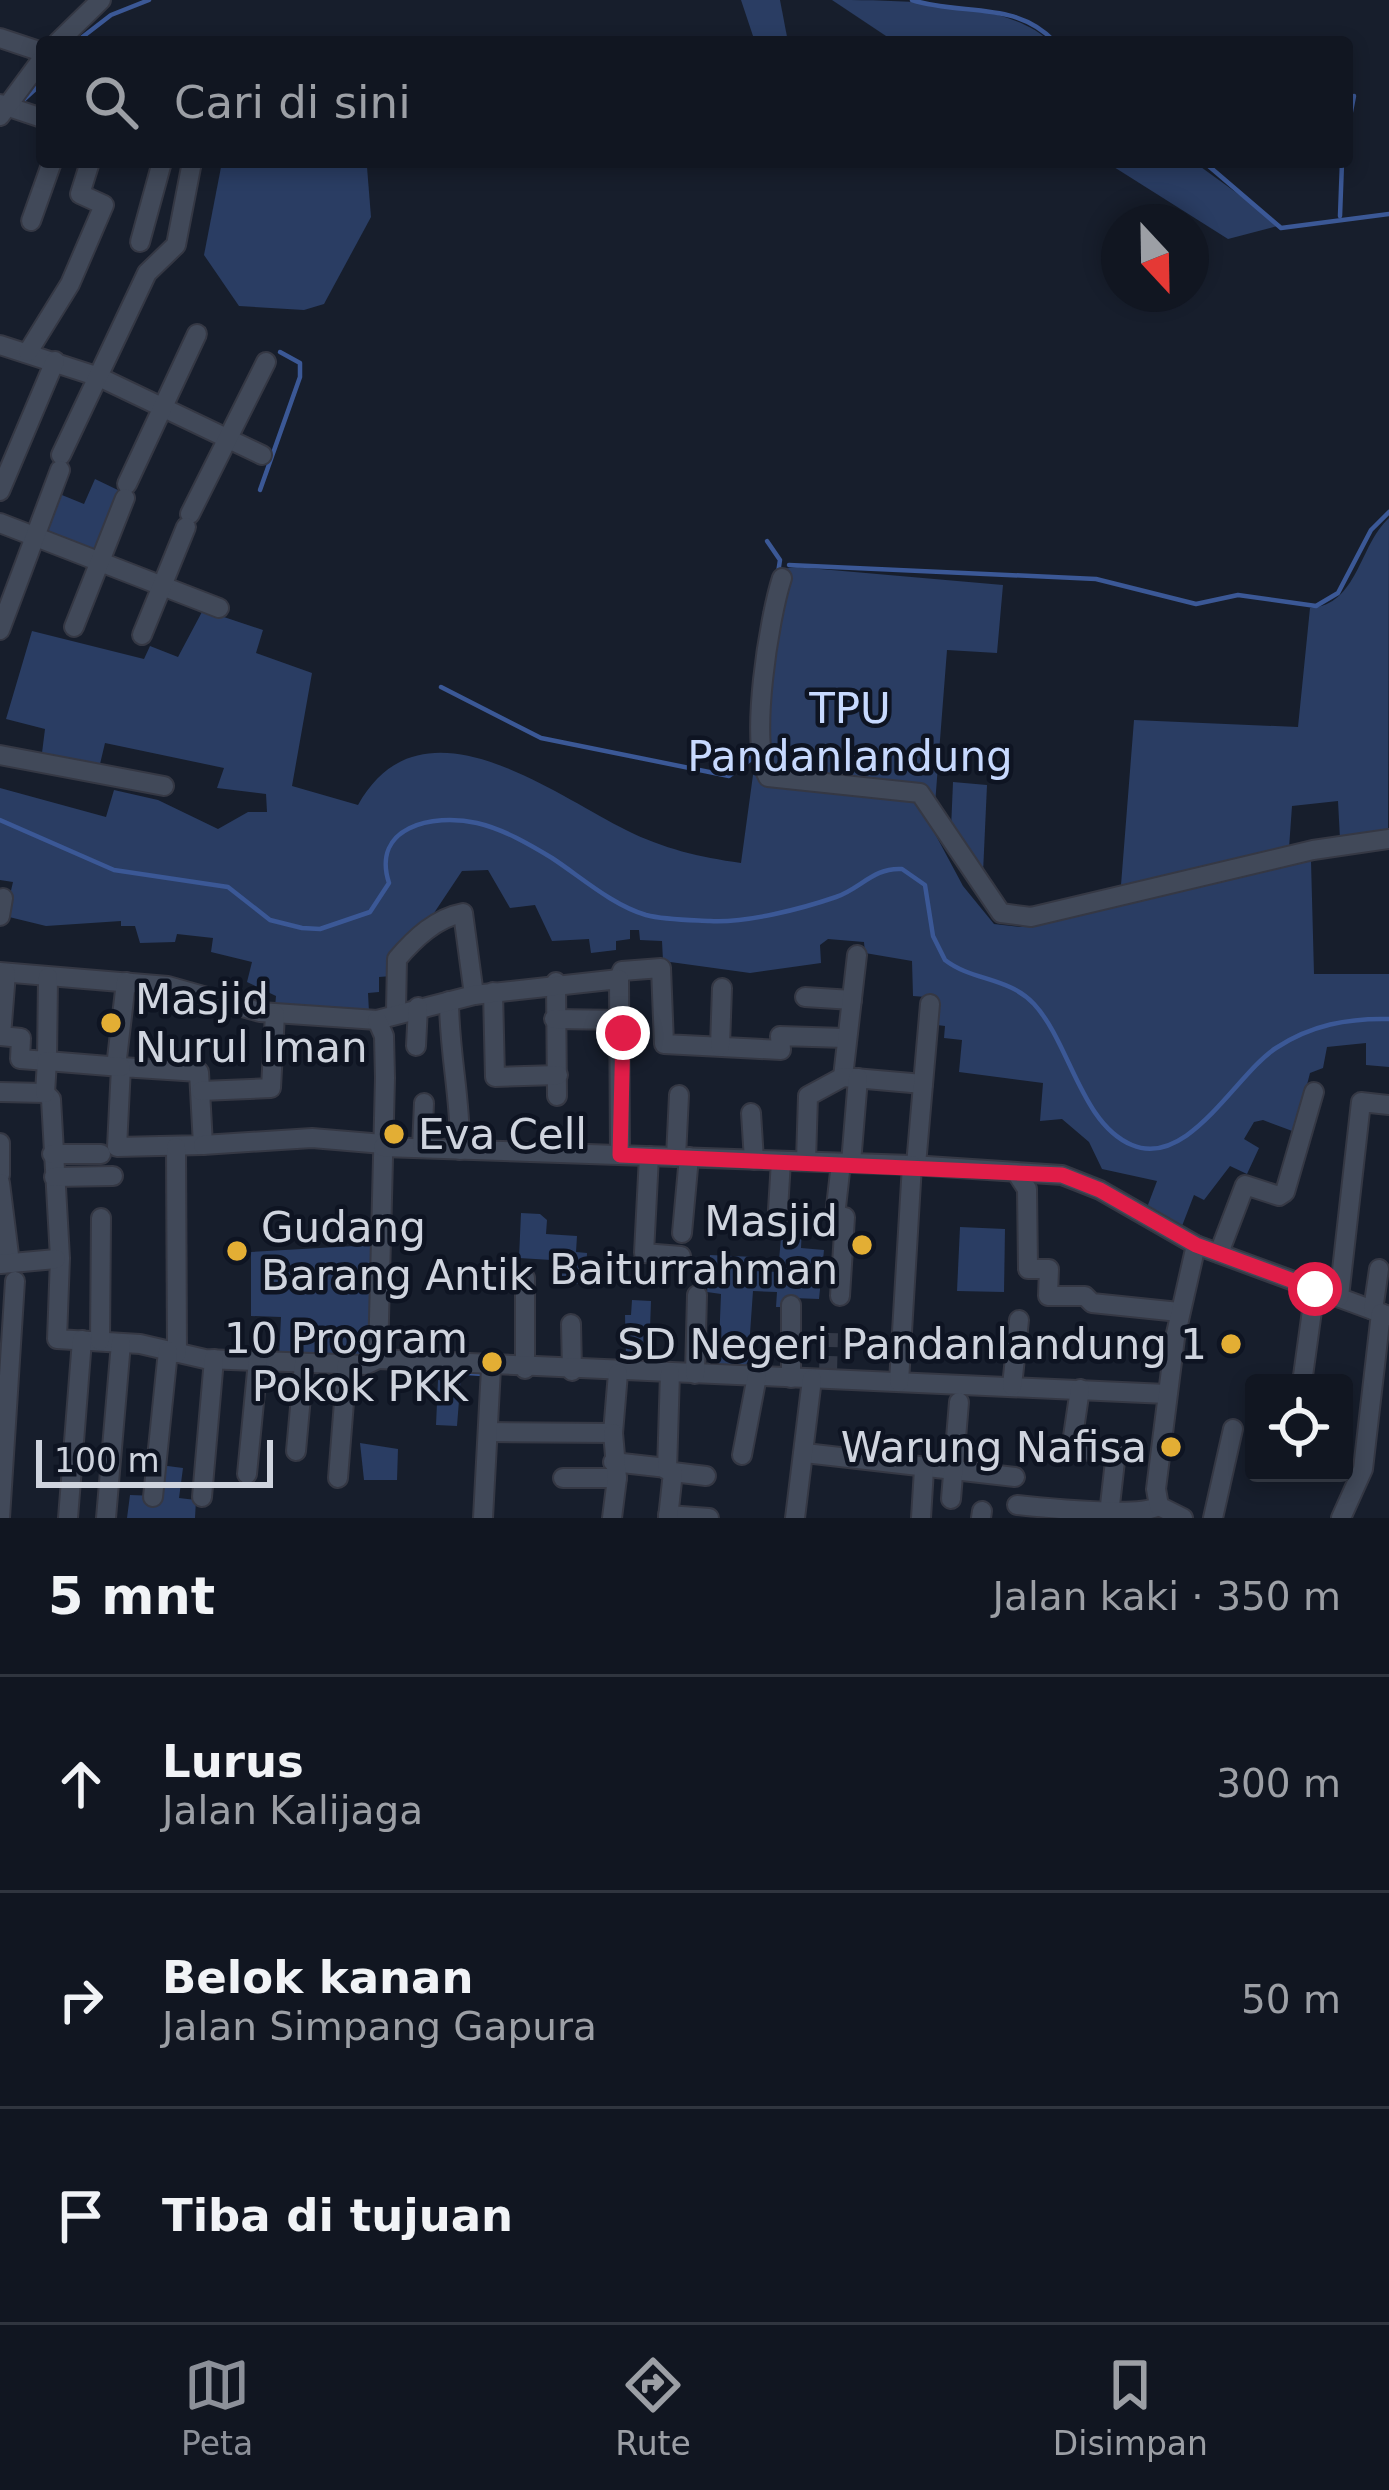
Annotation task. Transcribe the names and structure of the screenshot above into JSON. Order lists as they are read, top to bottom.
{
  "parks": ["TPU Pandanlandung"],
  "places": [
    "Masjid Nurul Iman",
    "Eva Cell",
    "Masjid Baiturrahman",
    "Gudang Barang Antik",
    "SD Negeri Pandanlandung 1",
    "10 Program Pokok PKK",
    "Warung Nafisa"
  ],
  "scale_bar": "100 m",
  "north": "bottom",
  "page": {
    "search": "Cari di sini",
    "scale": "100 m",
    "heading": ["5 mnt", "Jalan kaki · 350 m"],
    "list": [
      ["Lurus", "Jalan Kalijaga", "300 m"],
      ["Belok kanan", "Jalan Simpang Gapura", "50 m"],
      "Tiba di tujuan"
    ],
    "nav": ["Peta", "Rute", "Disimpan"]
  }
}
